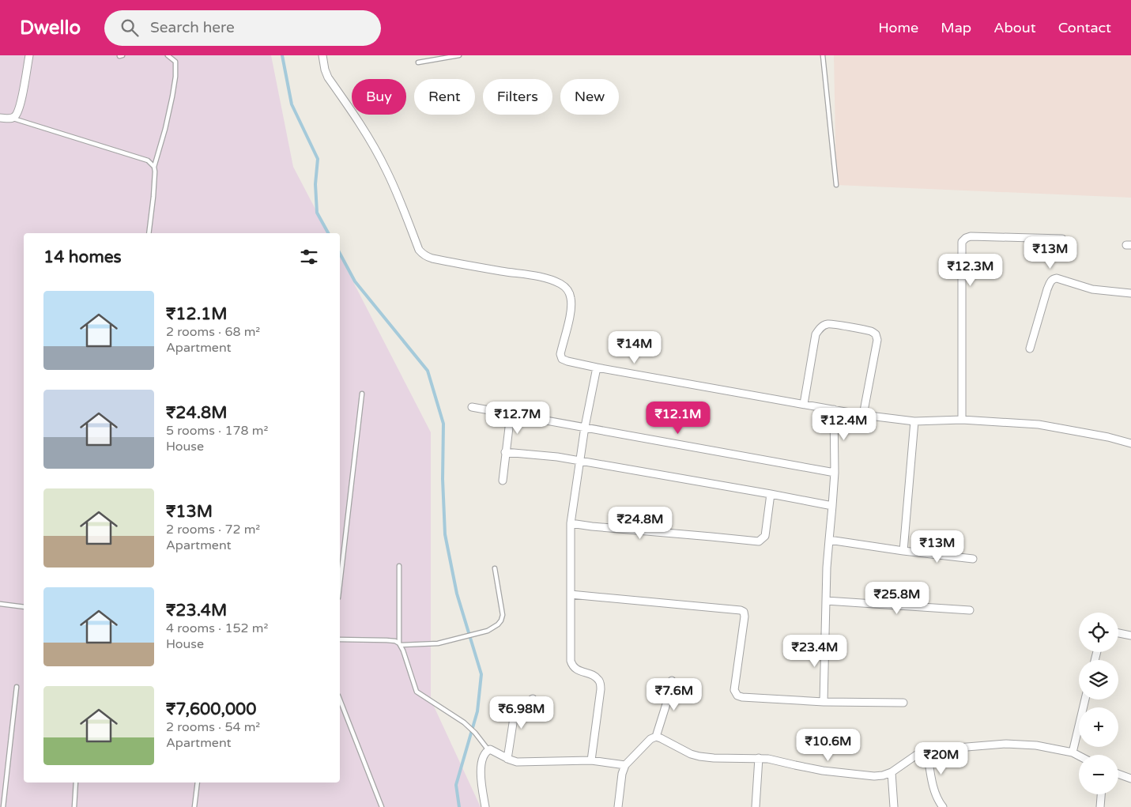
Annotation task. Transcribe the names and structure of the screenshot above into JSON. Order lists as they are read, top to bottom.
{
  "page": {
    "header": "Dwello",
    "search": "Search here",
    "nav": [
      "Home",
      "Map",
      "About",
      "Contact"
    ],
    "chip": [
      "Buy",
      "Rent",
      "Filters",
      "New"
    ],
    "heading": "14 homes",
    "price": [
      "₹13M",
      "₹12.3M",
      "₹14M",
      "₹12.7M",
      "₹12.1M",
      "₹12.4M",
      "₹24.8M",
      "₹13M",
      "₹25.8M",
      "₹23.4M",
      "₹7.6M",
      "₹6.98M",
      "₹10.6M",
      "₹20M"
    ],
    "list": [
      {
        "name": "₹12.1M",
        "note": "2 rooms · 68 m² · Apartment"
      },
      {
        "name": "₹24.8M",
        "note": "5 rooms · 178 m² · House"
      },
      {
        "name": "₹13M",
        "note": "2 rooms · 72 m² · Apartment"
      },
      {
        "name": "₹23.4M",
        "note": "4 rooms · 152 m² · House"
      },
      {
        "name": "₹7,600,000",
        "note": "2 rooms · 54 m² · Apartment"
      }
    ],
    "map_buttons": ["+", "−"]
  }
}
